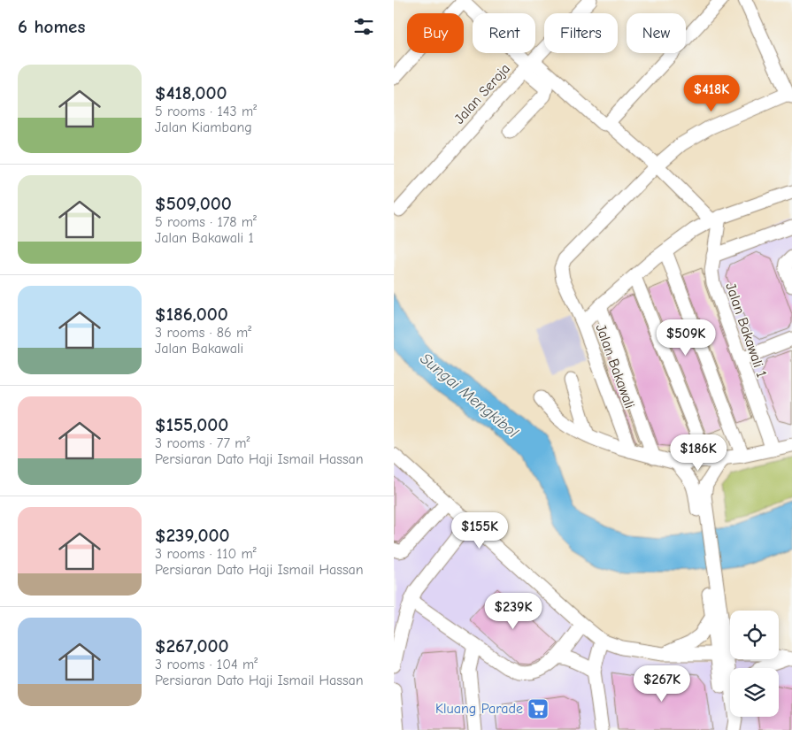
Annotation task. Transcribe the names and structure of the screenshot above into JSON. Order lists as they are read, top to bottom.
{
  "streets": {
    "street": ["Jalan Seroja", "Jalan Bakawali 1", "Jalan Bakawali"]
  },
  "crossings": [
    ["Jalan Bakawali 1", "Jalan Bakawali"]
  ],
  "water": ["Sungai Mengkibol"],
  "places": {
    "supermarket": ["Kluang Parade"]
  },
  "page": {
    "heading": "6 homes",
    "chip": [
      "Buy",
      "Rent",
      "Filters",
      "New"
    ],
    "list": [
      {
        "name": "$418,000",
        "note": "5 rooms · 143 m² · Jalan Kiambang"
      },
      {
        "name": "$509,000",
        "note": "5 rooms · 178 m² · Jalan Bakawali 1"
      },
      {
        "name": "$186,000",
        "note": "3 rooms · 86 m² · Jalan Bakawali"
      },
      {
        "name": "$155,000",
        "note": "3 rooms · 77 m² · Persiaran Dato Haji Ismail Hassan"
      },
      {
        "name": "$239,000",
        "note": "3 rooms · 110 m² · Persiaran Dato Haji Ismail Hassan"
      },
      {
        "name": "$267,000",
        "note": "3 rooms · 104 m² · Persiaran Dato Haji Ismail Hassan"
      }
    ],
    "price": [
      "$418K",
      "$509K",
      "$186K",
      "$155K",
      "$239K",
      "$267K"
    ]
  }
}
